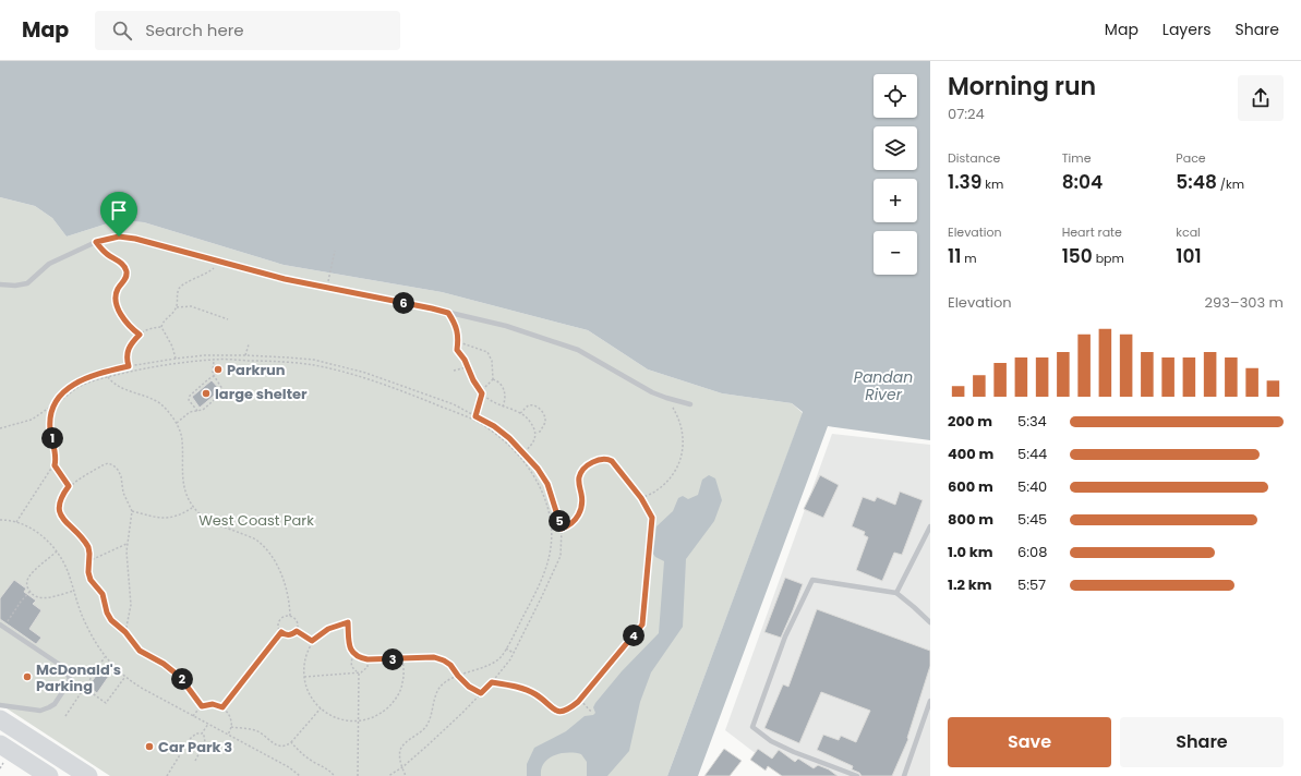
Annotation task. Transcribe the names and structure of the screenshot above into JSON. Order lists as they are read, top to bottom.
{
  "water": ["Pandan River"],
  "parks": ["West Coast Park"],
  "places": [
    "Parkrun",
    "large shelter",
    "McDonald's Parking",
    "Car Park 3"
  ],
  "page": {
    "header": "Map",
    "search": "Search here",
    "nav": ["Map", "Layers", "Share"],
    "heading": ["Morning run", "07:24"],
    "map_buttons": ["+", "−"],
    "stats": [
      ["Distance", "1.39 km"],
      ["Time", "8:04"],
      ["Pace", "5:48 /km"],
      ["Elevation", "11 m"],
      ["Heart rate", "150 bpm"],
      ["kcal", "101"]
    ],
    "chart": ["Elevation", "293–303 m"],
    "pins": [
      "6",
      "1",
      "5",
      "4",
      "3",
      "2"
    ],
    "list": [
      {
        "name": "200 m",
        "note": "5:34"
      },
      {
        "name": "400 m",
        "note": "5:44"
      },
      {
        "name": "600 m",
        "note": "5:40"
      },
      {
        "name": "800 m",
        "note": "5:45"
      },
      {
        "name": "1.0 km",
        "note": "6:08"
      },
      {
        "name": "1.2 km",
        "note": "5:57"
      }
    ],
    "buttons": ["Save", "Share"]
  }
}
